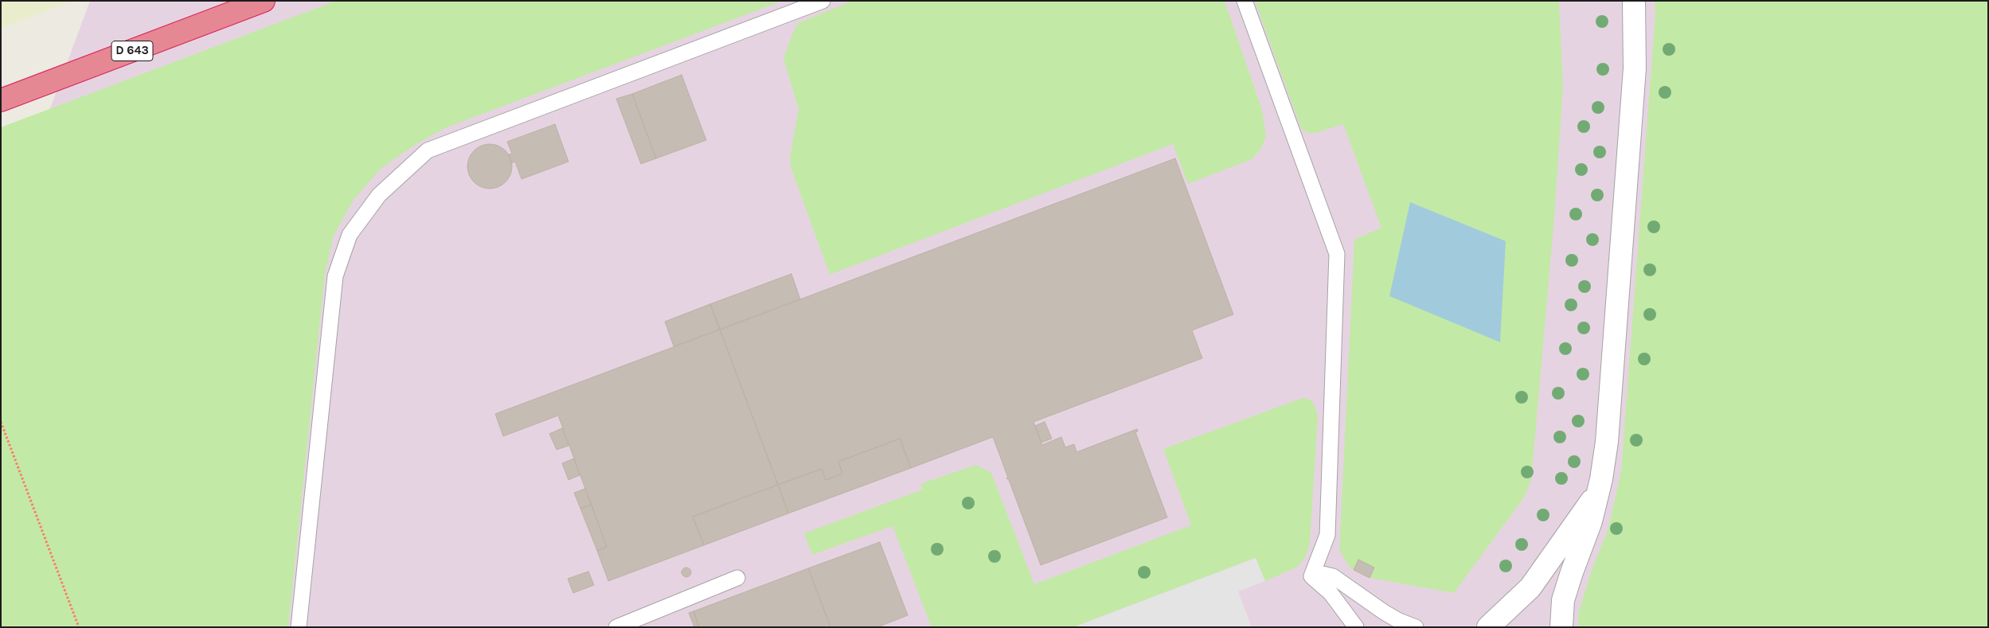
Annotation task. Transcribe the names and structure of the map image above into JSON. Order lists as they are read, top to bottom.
{
  "streets": {
    "highway": ["D 643"]
  }
}
